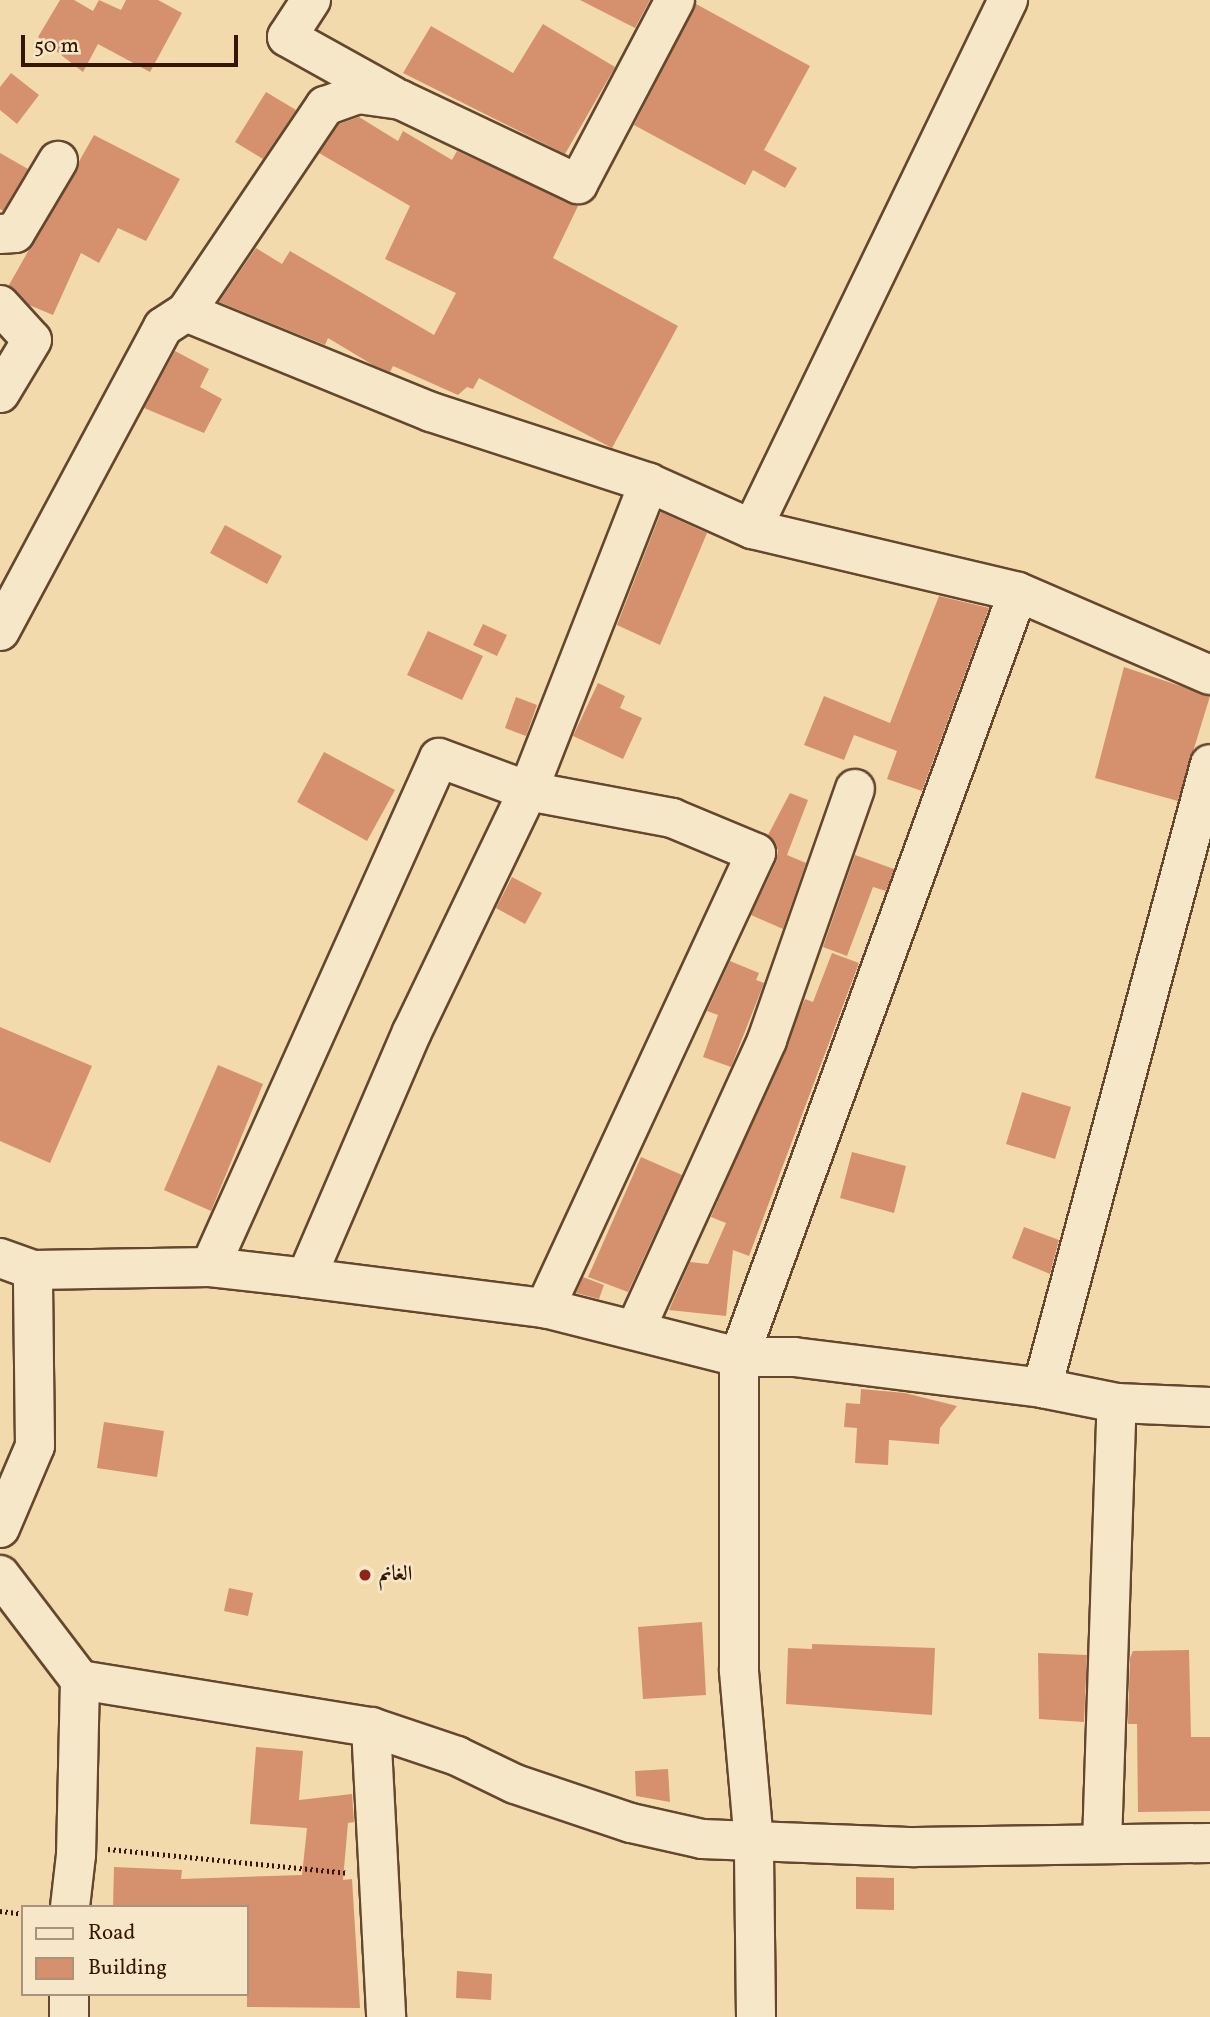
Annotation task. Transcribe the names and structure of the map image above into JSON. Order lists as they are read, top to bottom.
{
  "places": ["الغانم"],
  "legend": ["Road", "Building"],
  "scale_bar": "50 m"
}
